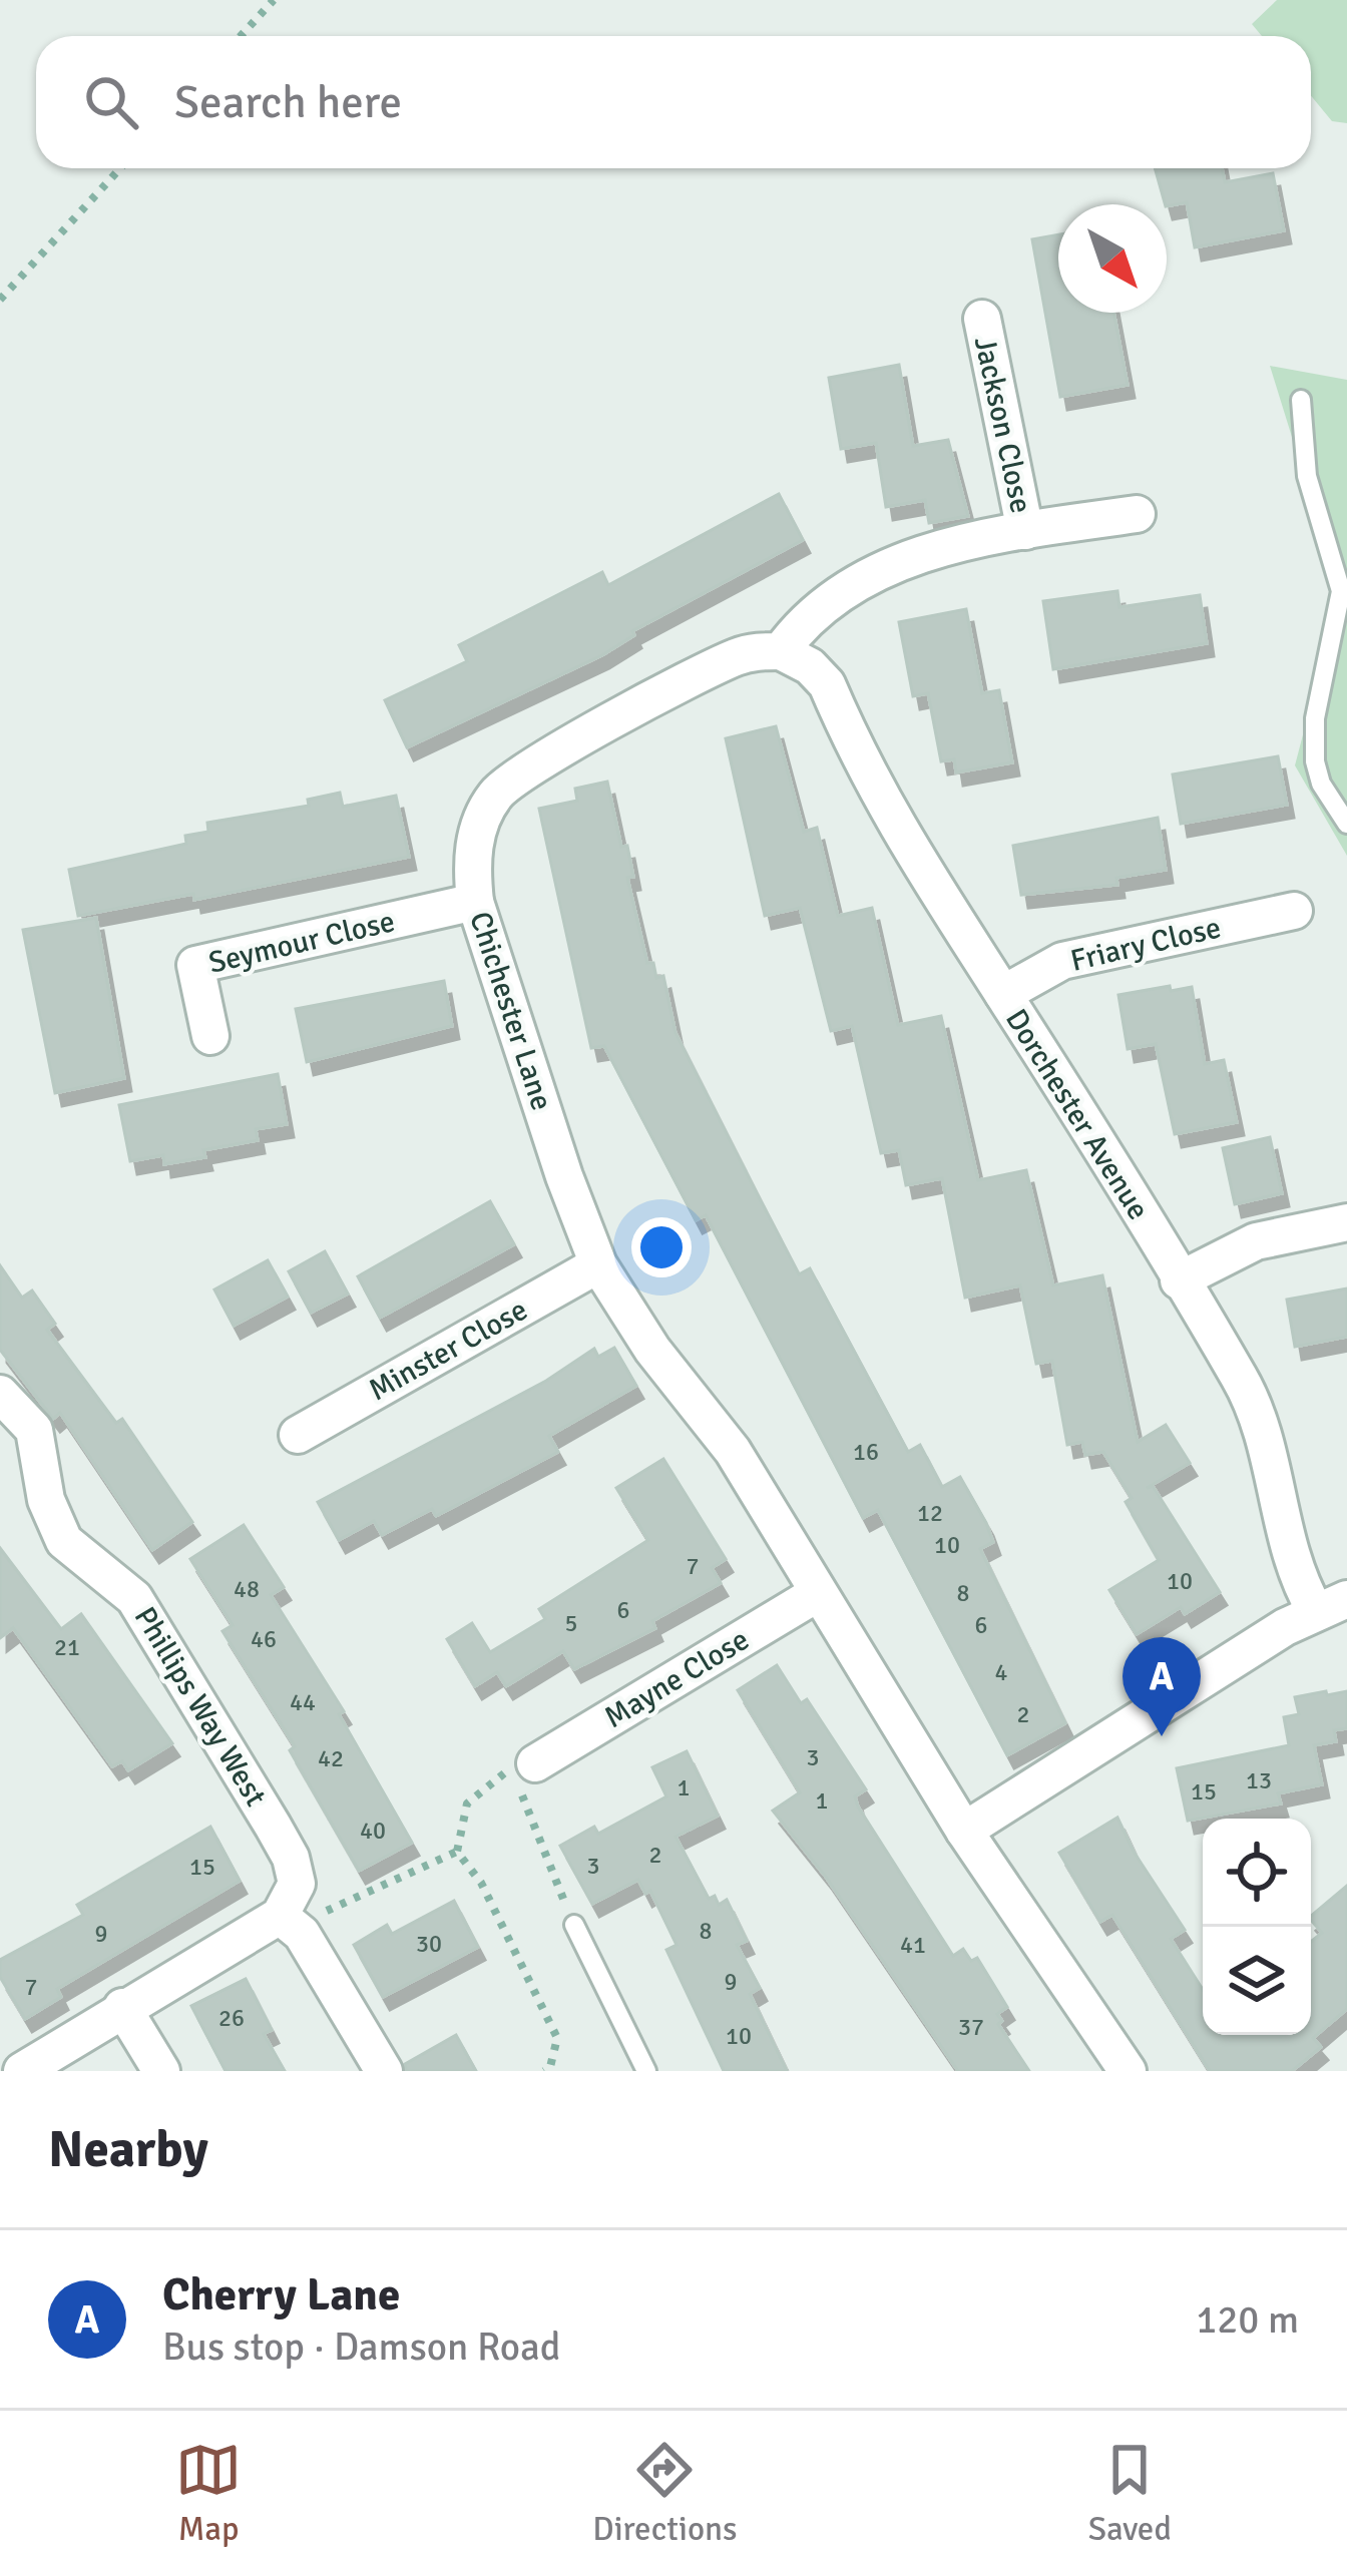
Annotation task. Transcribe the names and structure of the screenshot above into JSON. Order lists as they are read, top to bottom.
{
  "streets": {
    "street": [
      "Jackson Close",
      "Seymour Close",
      "Friary Close",
      "Chichester Lane",
      "Dorchester Avenue",
      "Minster Close",
      "Mayne Close",
      "Phillips Way West"
    ]
  },
  "crossings": [
    ["Seymour Close", "Chichester Lane"],
    ["Friary Close", "Dorchester Avenue"],
    ["Chichester Lane", "Dorchester Avenue"],
    ["Chichester Lane", "Minster Close"],
    ["Chichester Lane", "Mayne Close"]
  ],
  "house_numbers": [
    "16",
    "12",
    "10",
    "7",
    "10",
    "48",
    "8",
    "6",
    "5",
    "6",
    "46",
    "21",
    "4",
    "44",
    "2",
    "3",
    "42",
    "13",
    "1",
    "15",
    "1",
    "40",
    "2",
    "3",
    "15",
    "8",
    "9",
    "30",
    "41",
    "9",
    "7",
    "26",
    "37",
    "10"
  ],
  "north": "bottom right",
  "page": {
    "search": "Search here",
    "pins": "A",
    "heading": "Nearby",
    "list": [
      {
        "mark": "A",
        "name": "Cherry Lane",
        "note": "Bus stop · Damson Road",
        "value": "120 m"
      }
    ],
    "nav": ["Map", "Directions", "Saved"]
  }
}
